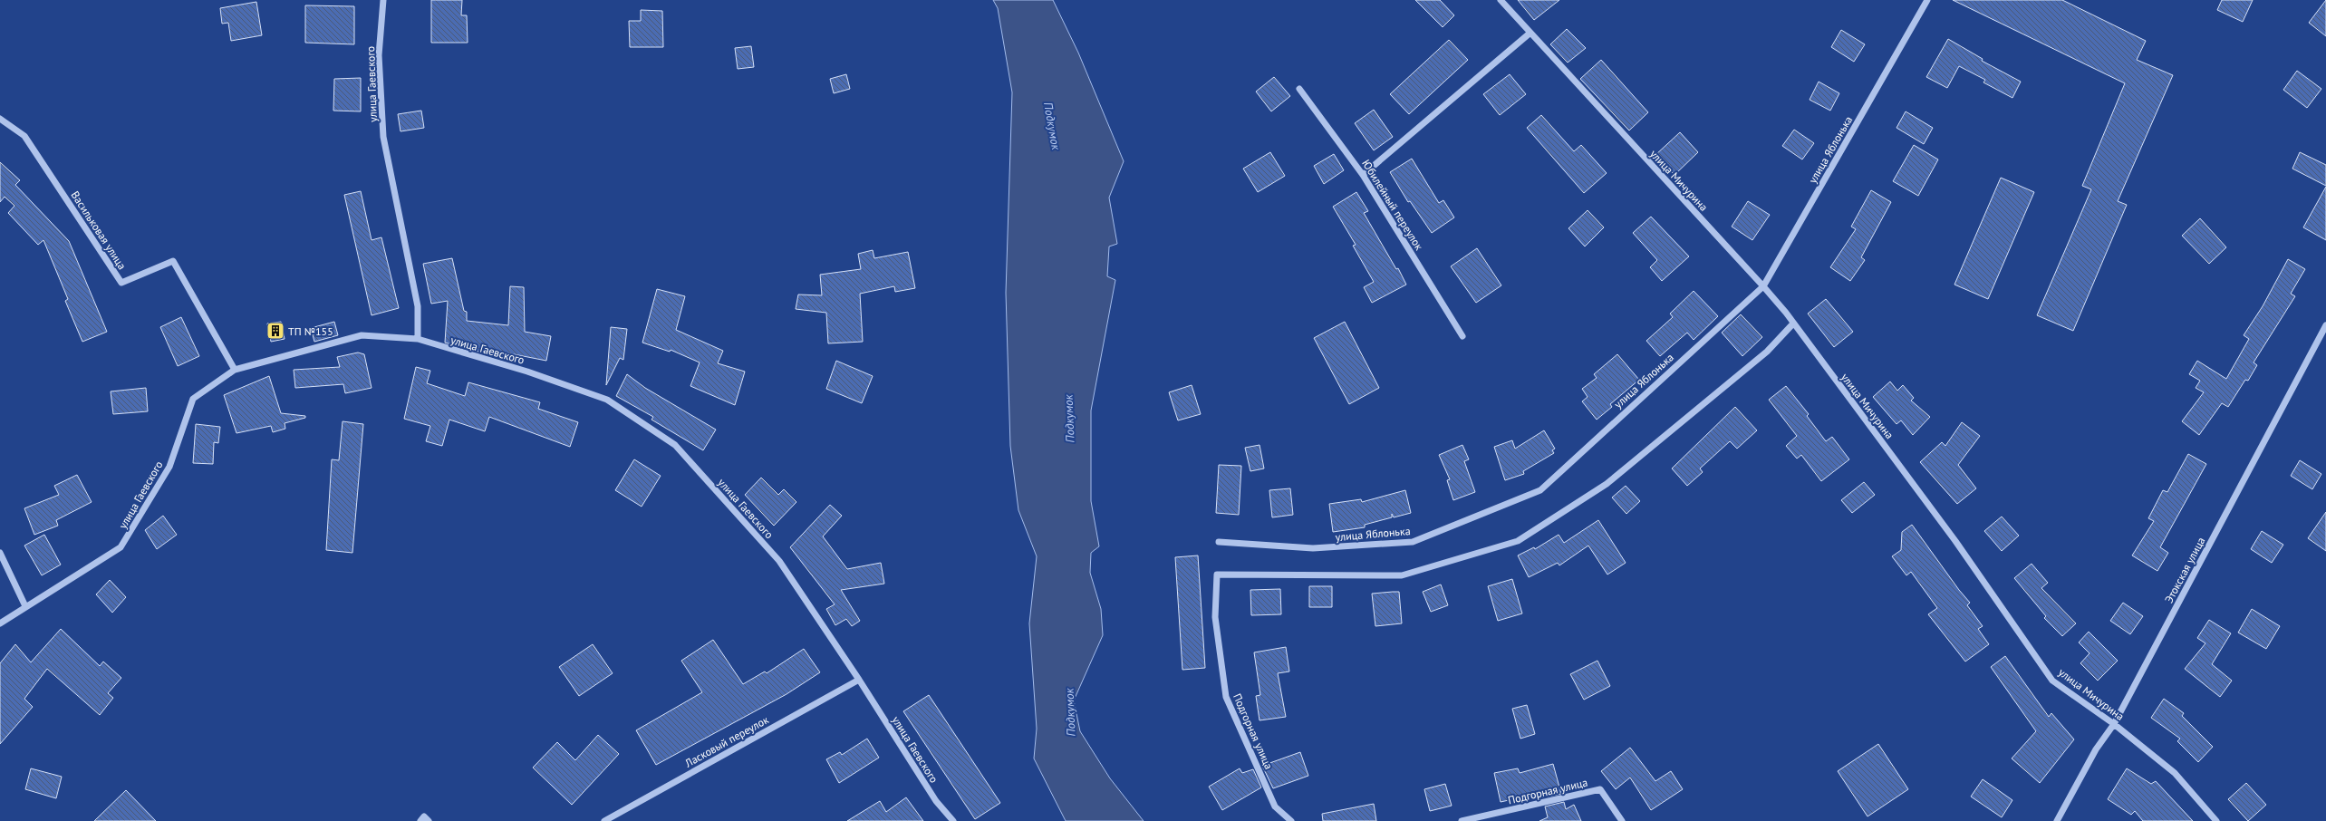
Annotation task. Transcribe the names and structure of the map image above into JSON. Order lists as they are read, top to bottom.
{
  "streets": {
    "street": [
      "улица Гаевского",
      "улица Яблонька",
      "улица Мичурина",
      "Юбилейный переулок",
      "Васильковая улица",
      "Этокская улица",
      "Подгорная улица",
      "Ласковый переулок"
    ]
  },
  "crossings": [
    ["улица Гаевского", "Васильковая улица"],
    ["улица Гаевского", "Ласковый переулок"],
    ["улица Яблонька", "улица Мичурина"],
    ["улица Мичурина", "Этокская улица"],
    ["улица Мичурина", "Подгорная улица"]
  ],
  "water": ["Подкумок"],
  "places": {
    "building": ["ТП №155"]
  }
}
